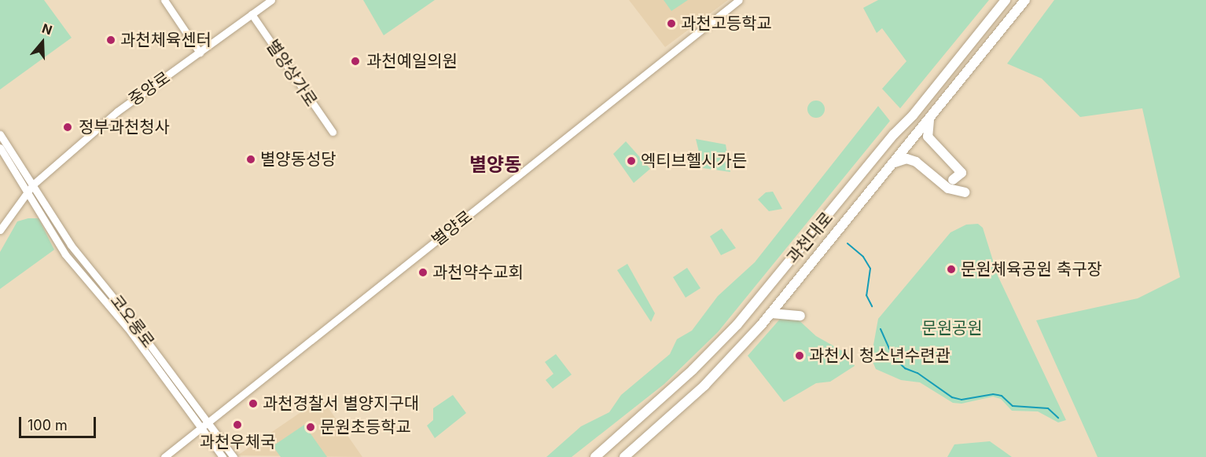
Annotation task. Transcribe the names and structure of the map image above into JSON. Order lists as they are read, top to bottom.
{
  "streets": {
    "highway": ["과천대로"],
    "street": [
      "별양상가로",
      "중앙로",
      "별양로",
      "코오롱로"
    ]
  },
  "crossings": [
    ["별양상가로", "중앙로"],
    ["중앙로", "코오롱로"],
    ["별양로", "코오롱로"]
  ],
  "districts": ["별양동"],
  "parks": ["문원공원"],
  "places": [
    "과천고등학교",
    "과천체육센터",
    "과천예일의원",
    "정부과천청사",
    "별양동성당",
    "엑티브헬시가든",
    "문원체육공원 축구장",
    "과천약수교회",
    "과천시 청소년수련관",
    "과천경찰서 별양지구대",
    "과천우체국",
    "문원초등학교"
  ],
  "scale_bar": "100 m",
  "north": "top"
}
